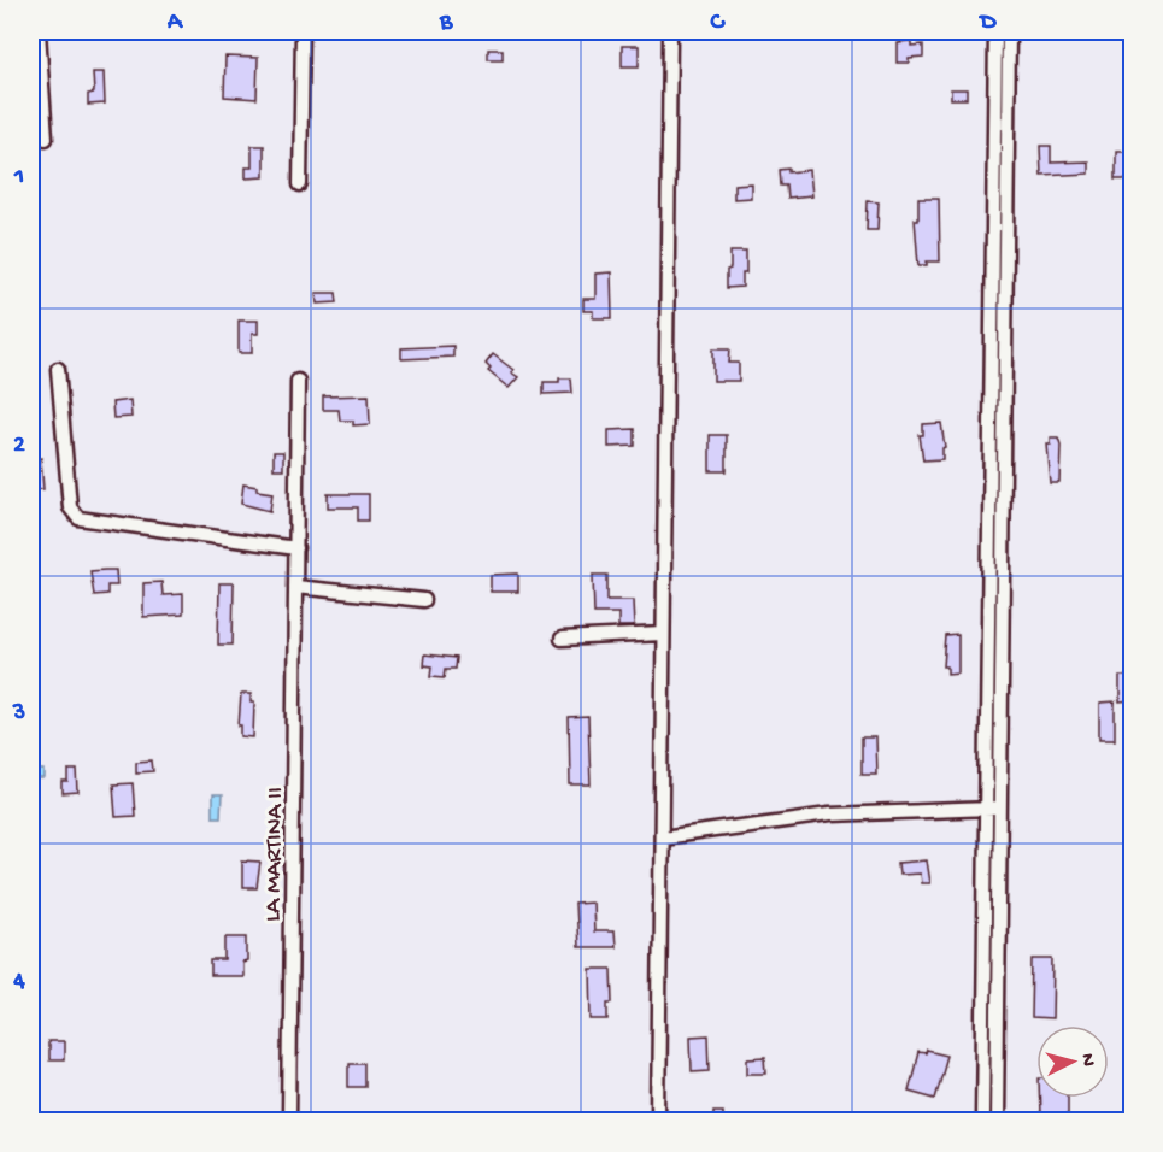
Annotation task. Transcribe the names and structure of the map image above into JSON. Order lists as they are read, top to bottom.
{
  "streets": {
    "street": ["LA MARTINA II"]
  },
  "north": "right",
  "grid": {
    "columns": [
      "A",
      "B",
      "C",
      "D"
    ],
    "rows": [
      "1",
      "2",
      "3",
      "4"
    ]
  }
}
